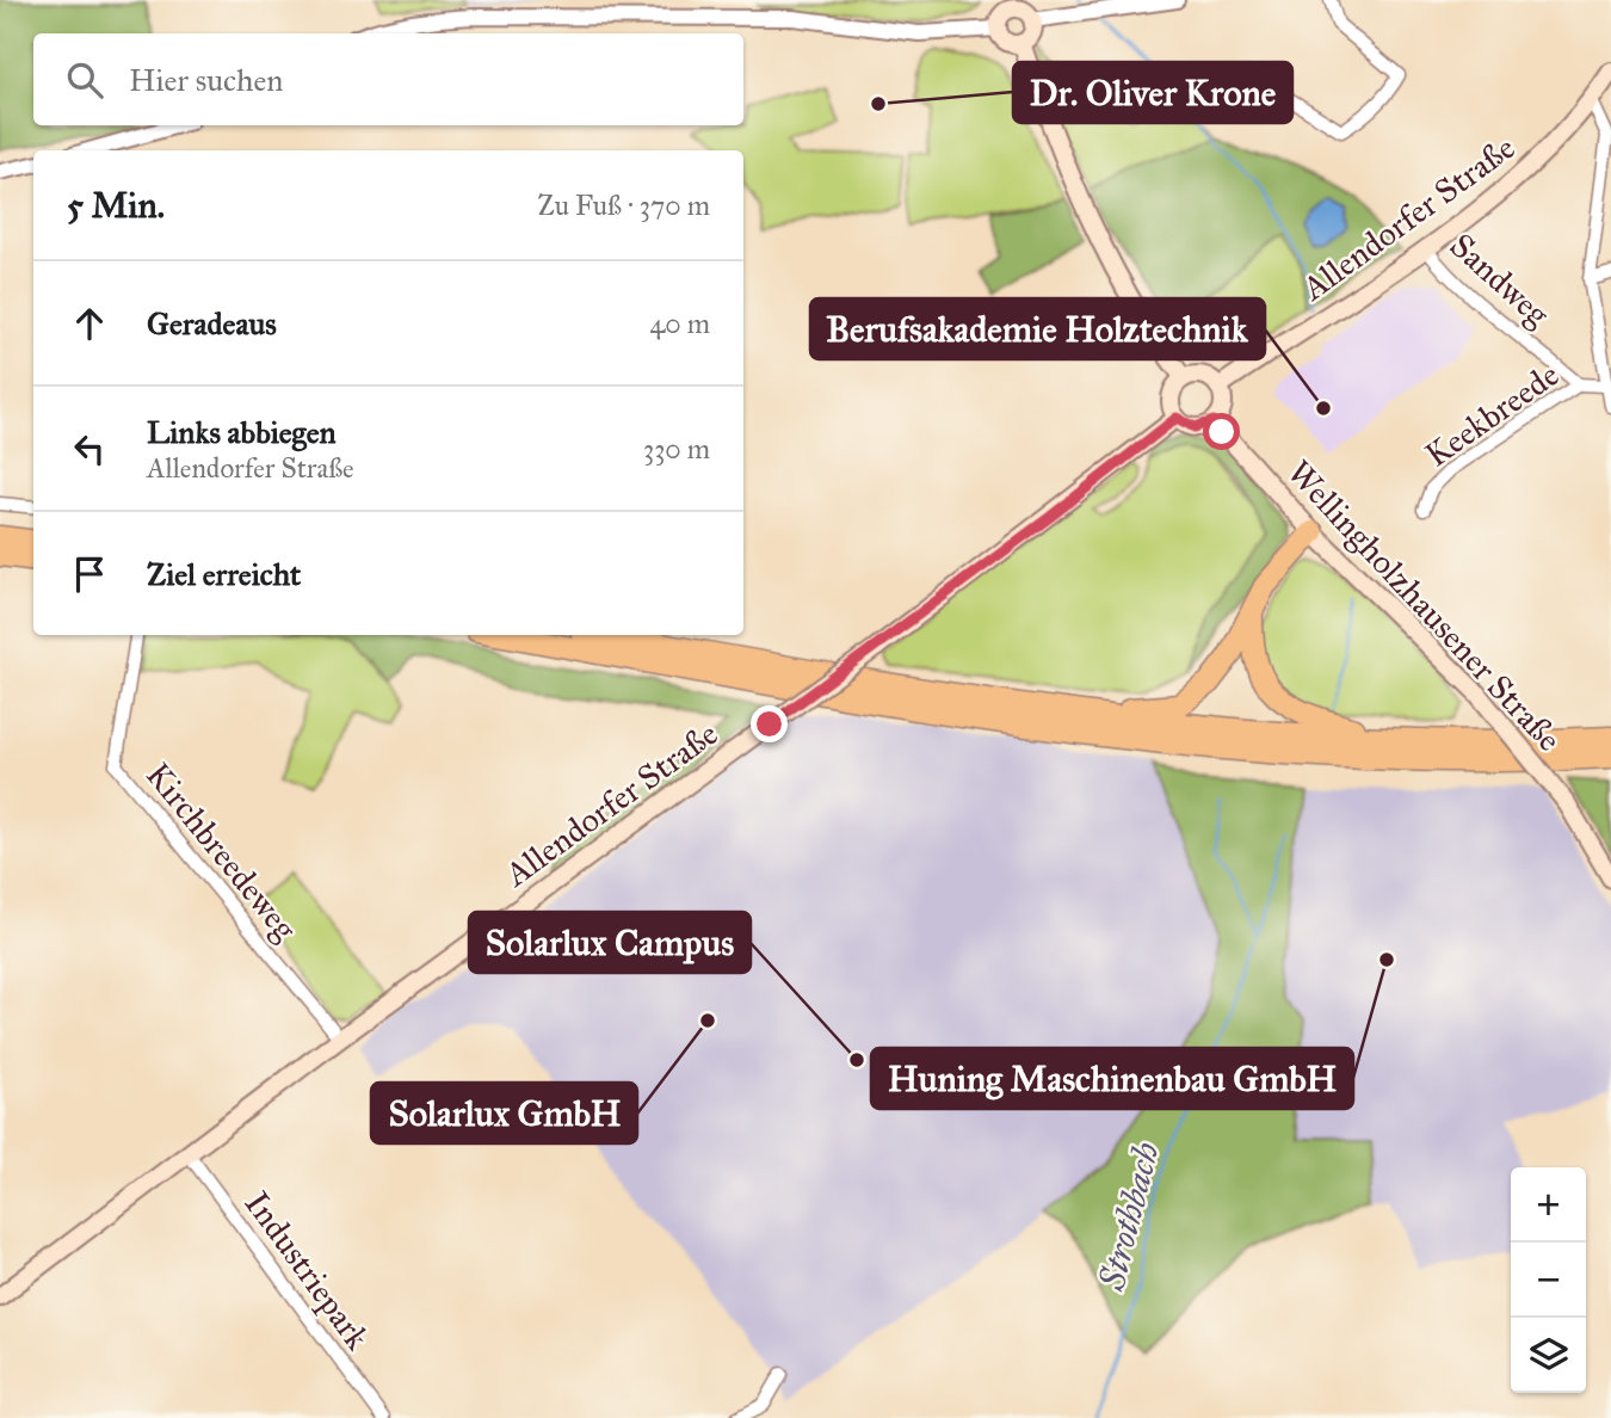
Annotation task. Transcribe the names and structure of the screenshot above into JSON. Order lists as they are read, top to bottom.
{
  "streets": {
    "main road": ["Allendorfer Straße", "Wellingholzhausener Straße"],
    "street": [
      "Sandweg",
      "Keekbreede",
      "Kirchbreedeweg",
      "Industriepark"
    ]
  },
  "crossings": [
    ["Allendorfer Straße", "Sandweg"],
    ["Allendorfer Straße", "Wellingholzhausener Straße"],
    ["Allendorfer Straße", "Kirchbreedeweg"],
    ["Allendorfer Straße", "Industriepark"],
    ["Sandweg", "Keekbreede"]
  ],
  "water": ["Strothbach"],
  "places": [
    "Dr. Oliver Krone",
    "Berufsakademie Holztechnik",
    "Huning Maschinenbau GmbH",
    "Solarlux GmbH",
    "Solarlux Campus"
  ],
  "page": {
    "search": "Hier suchen",
    "heading": ["5 Min.", "Zu Fuß · 370 m"],
    "list": [
      ["Geradeaus", "40 m"],
      ["Links abbiegen", "Allendorfer Straße", "330 m"],
      "Ziel erreicht"
    ],
    "map_buttons": ["+", "−"]
  }
}
